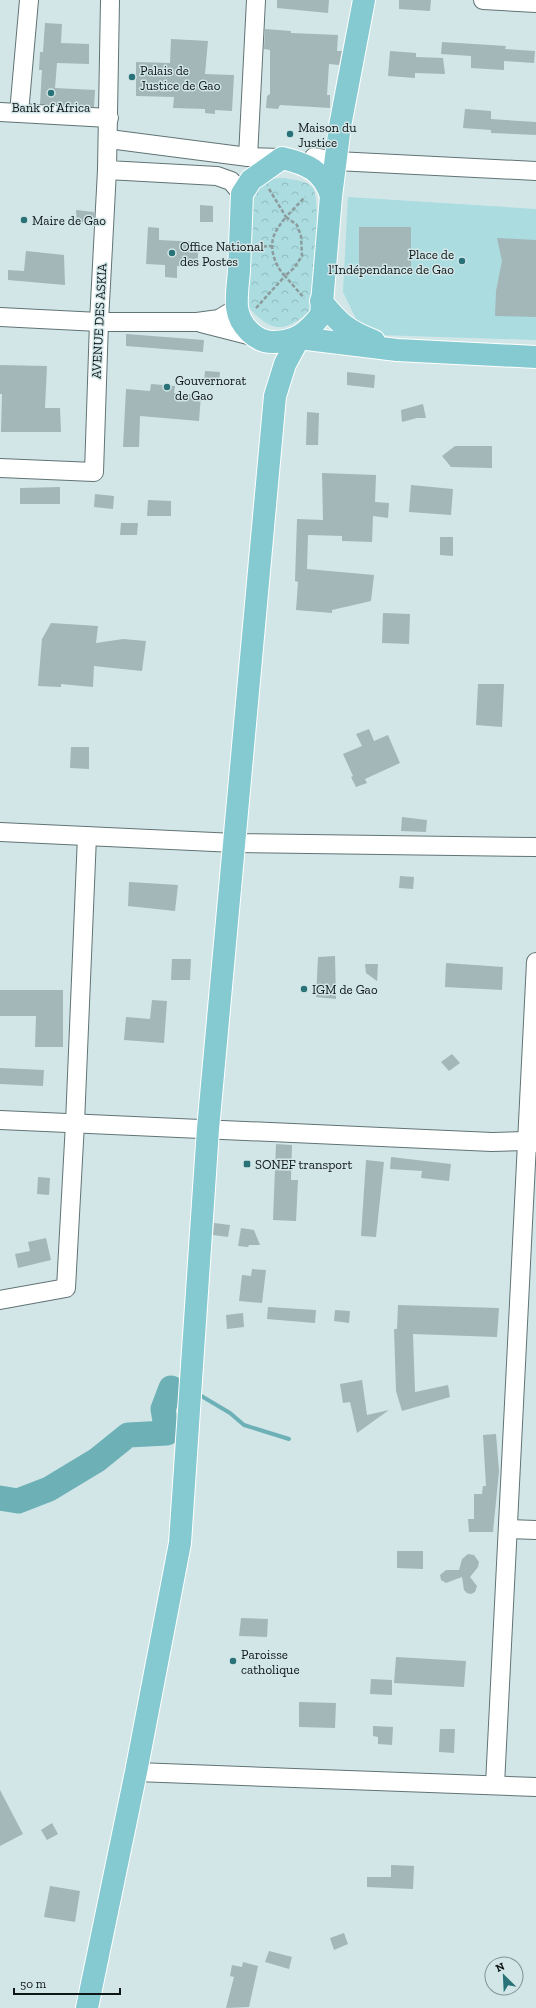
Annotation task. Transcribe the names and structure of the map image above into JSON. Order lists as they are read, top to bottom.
{
  "streets": {
    "street": ["AVENUE DES ASKIA"]
  },
  "places": {
    "other": [
      "Palais de Justice de Gao",
      "Bank of Africa",
      "Maison du Justice",
      "Maire de Gao",
      "Office National des Postes",
      "Place de l'Indépendance de Gao",
      "Gouvernorat de Gao",
      "IGM de Gao",
      "Paroisse catholique"
    ],
    "transit": ["SONEF transport"]
  },
  "scale_bar": "50 m",
  "north": "top left"
}
